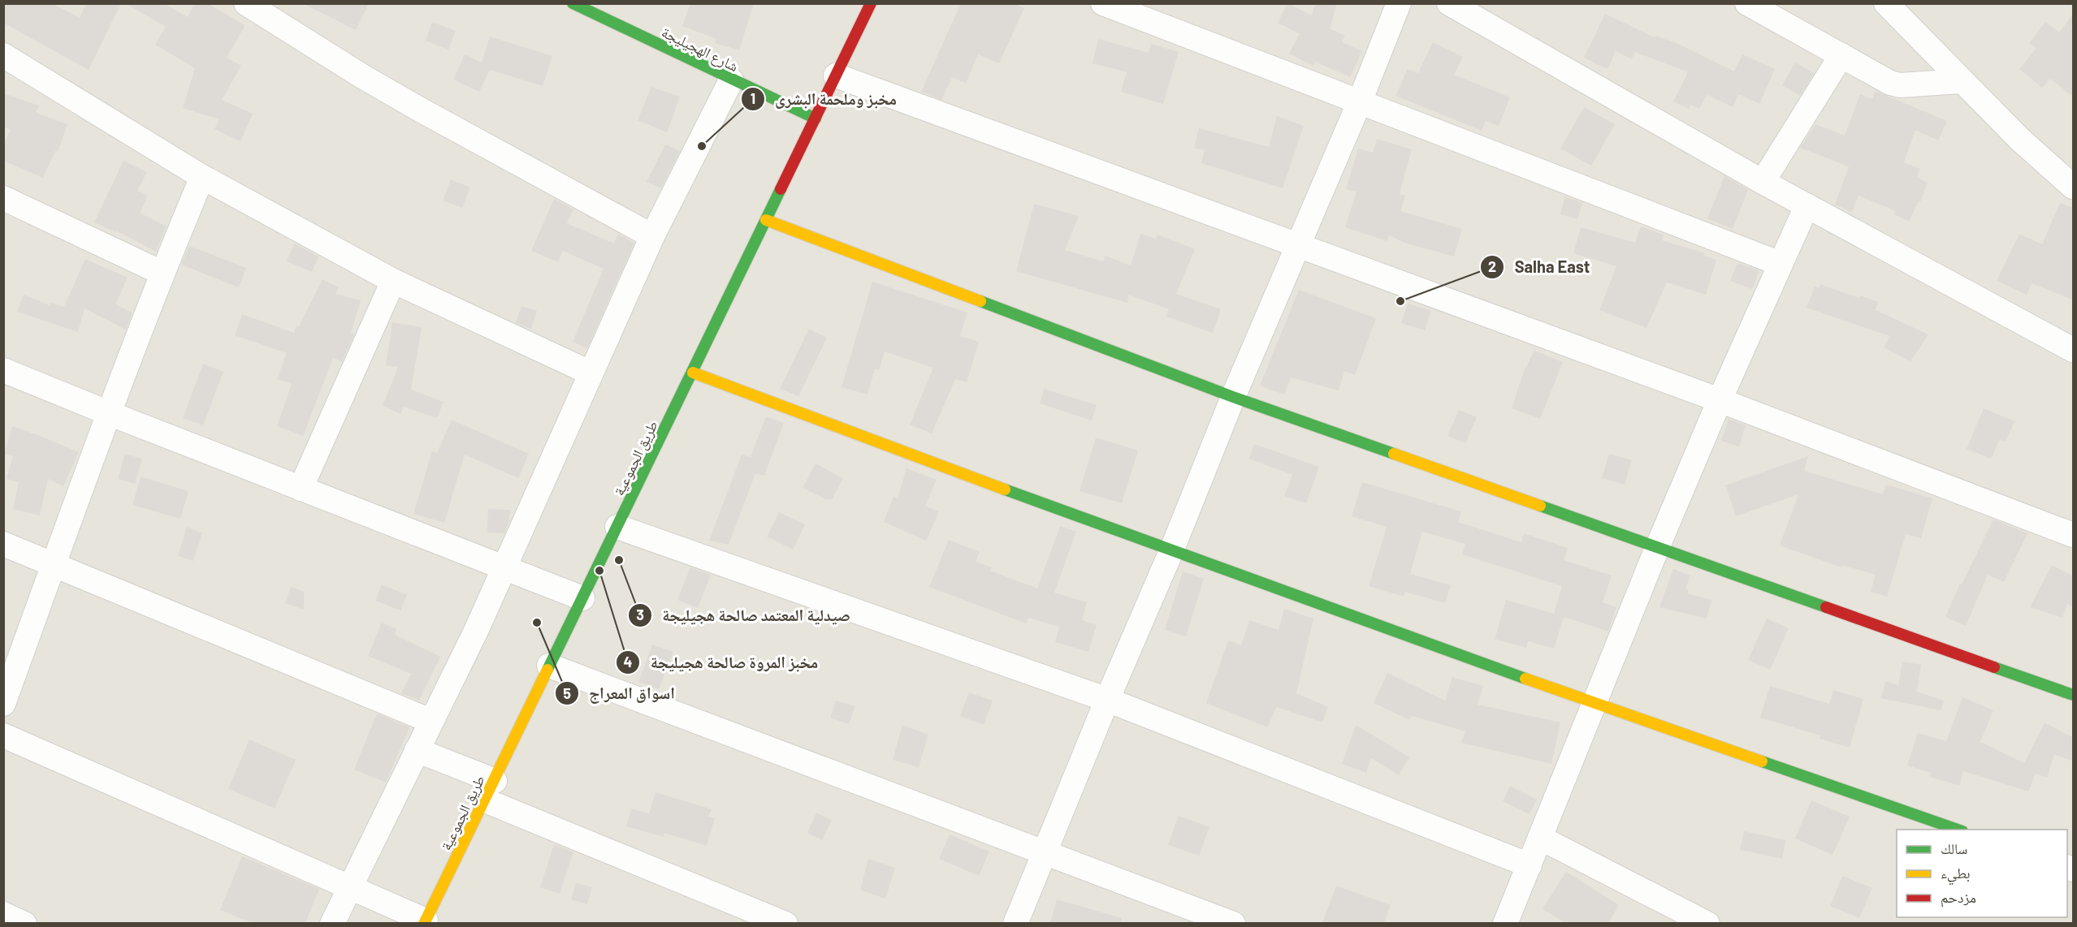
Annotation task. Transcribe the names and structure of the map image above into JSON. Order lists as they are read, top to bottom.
{
  "streets": {
    "street": ["شارع الهجيليجة", "طريق الجموعية"]
  },
  "crossings": [
    ["شارع الهجيليجة", "طريق الجموعية"]
  ],
  "places": [
    "مخبز وملحمة البشرى",
    "Salha East",
    "صيدلية المعتمد صالحة هجيليجة",
    "مخبز المروة صالحة هجيليجة",
    "اسواق المعراج"
  ],
  "legend": ["سالك", "بطيء", "مزدحم"]
}
